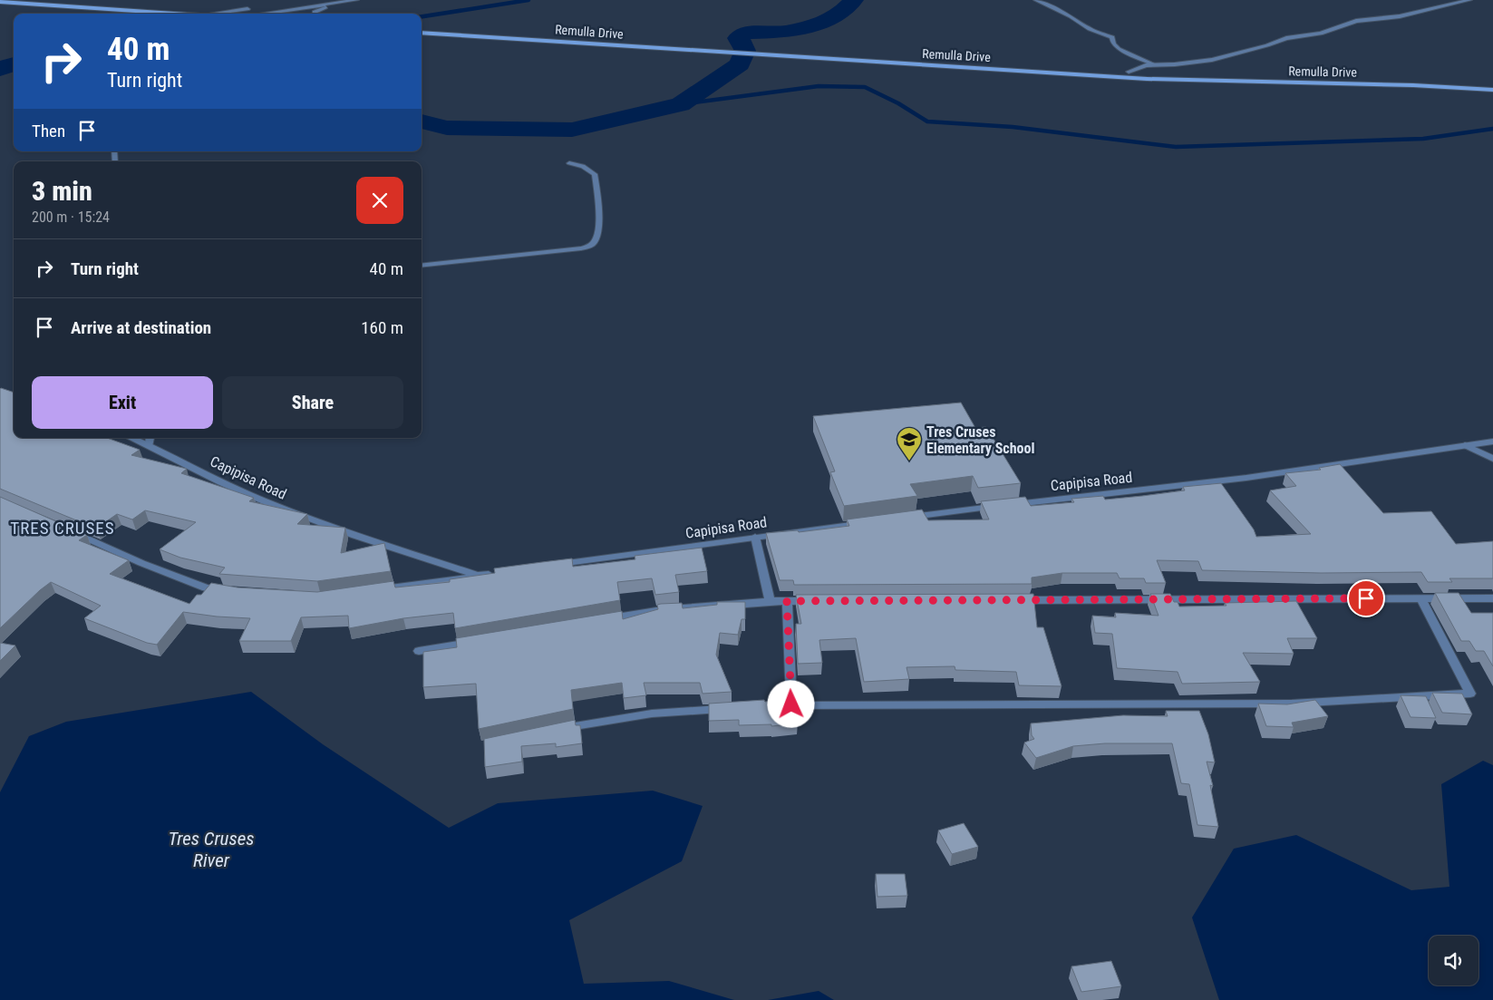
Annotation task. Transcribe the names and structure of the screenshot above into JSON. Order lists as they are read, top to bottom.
{
  "streets": {
    "main road": ["Remulla Drive"],
    "street": ["Capipisa Road"]
  },
  "districts": ["TRES CRUSES"],
  "water": ["Tres Cruses River"],
  "places": {
    "school or university": ["Tres Cruses Elementary School"]
  },
  "page": {
    "turn": ["40 m", "Turn right"],
    "then": "Then",
    "heading": ["3 min", "200 m · 15:24"],
    "list": [
      {
        "name": "Turn right",
        "value": "40 m"
      },
      {
        "name": "Arrive at destination",
        "value": "160 m"
      }
    ],
    "buttons": ["Exit", "Share"]
  }
}
